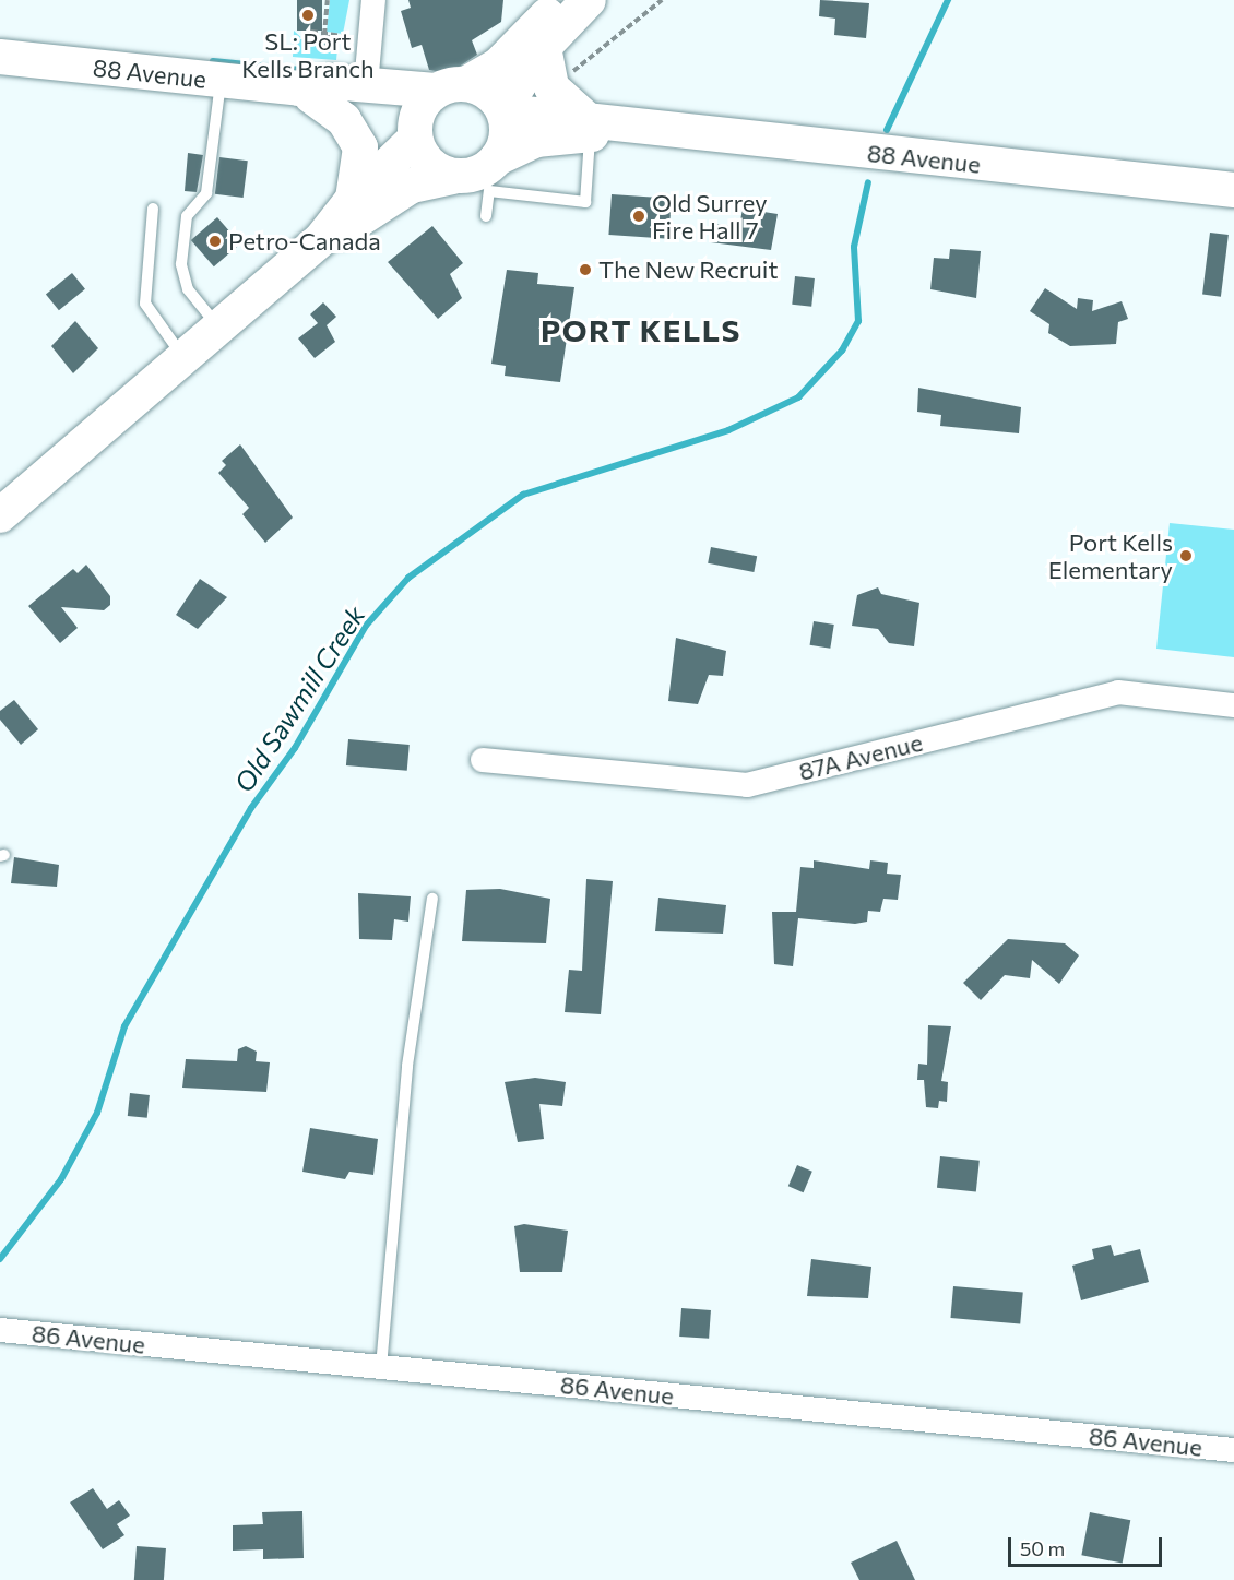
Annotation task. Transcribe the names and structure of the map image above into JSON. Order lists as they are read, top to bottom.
{
  "streets": {
    "main road": ["88 Avenue"],
    "street": ["87A Avenue", "86 Avenue"]
  },
  "districts": ["PORT KELLS"],
  "water": ["Old Sawmill Creek"],
  "places": [
    "SL: Port Kells Branch",
    "Old Surrey Fire Hall 7",
    "Petro-Canada",
    "The New Recruit",
    "Port Kells Elementary"
  ],
  "scale_bar": "50 m"
}
